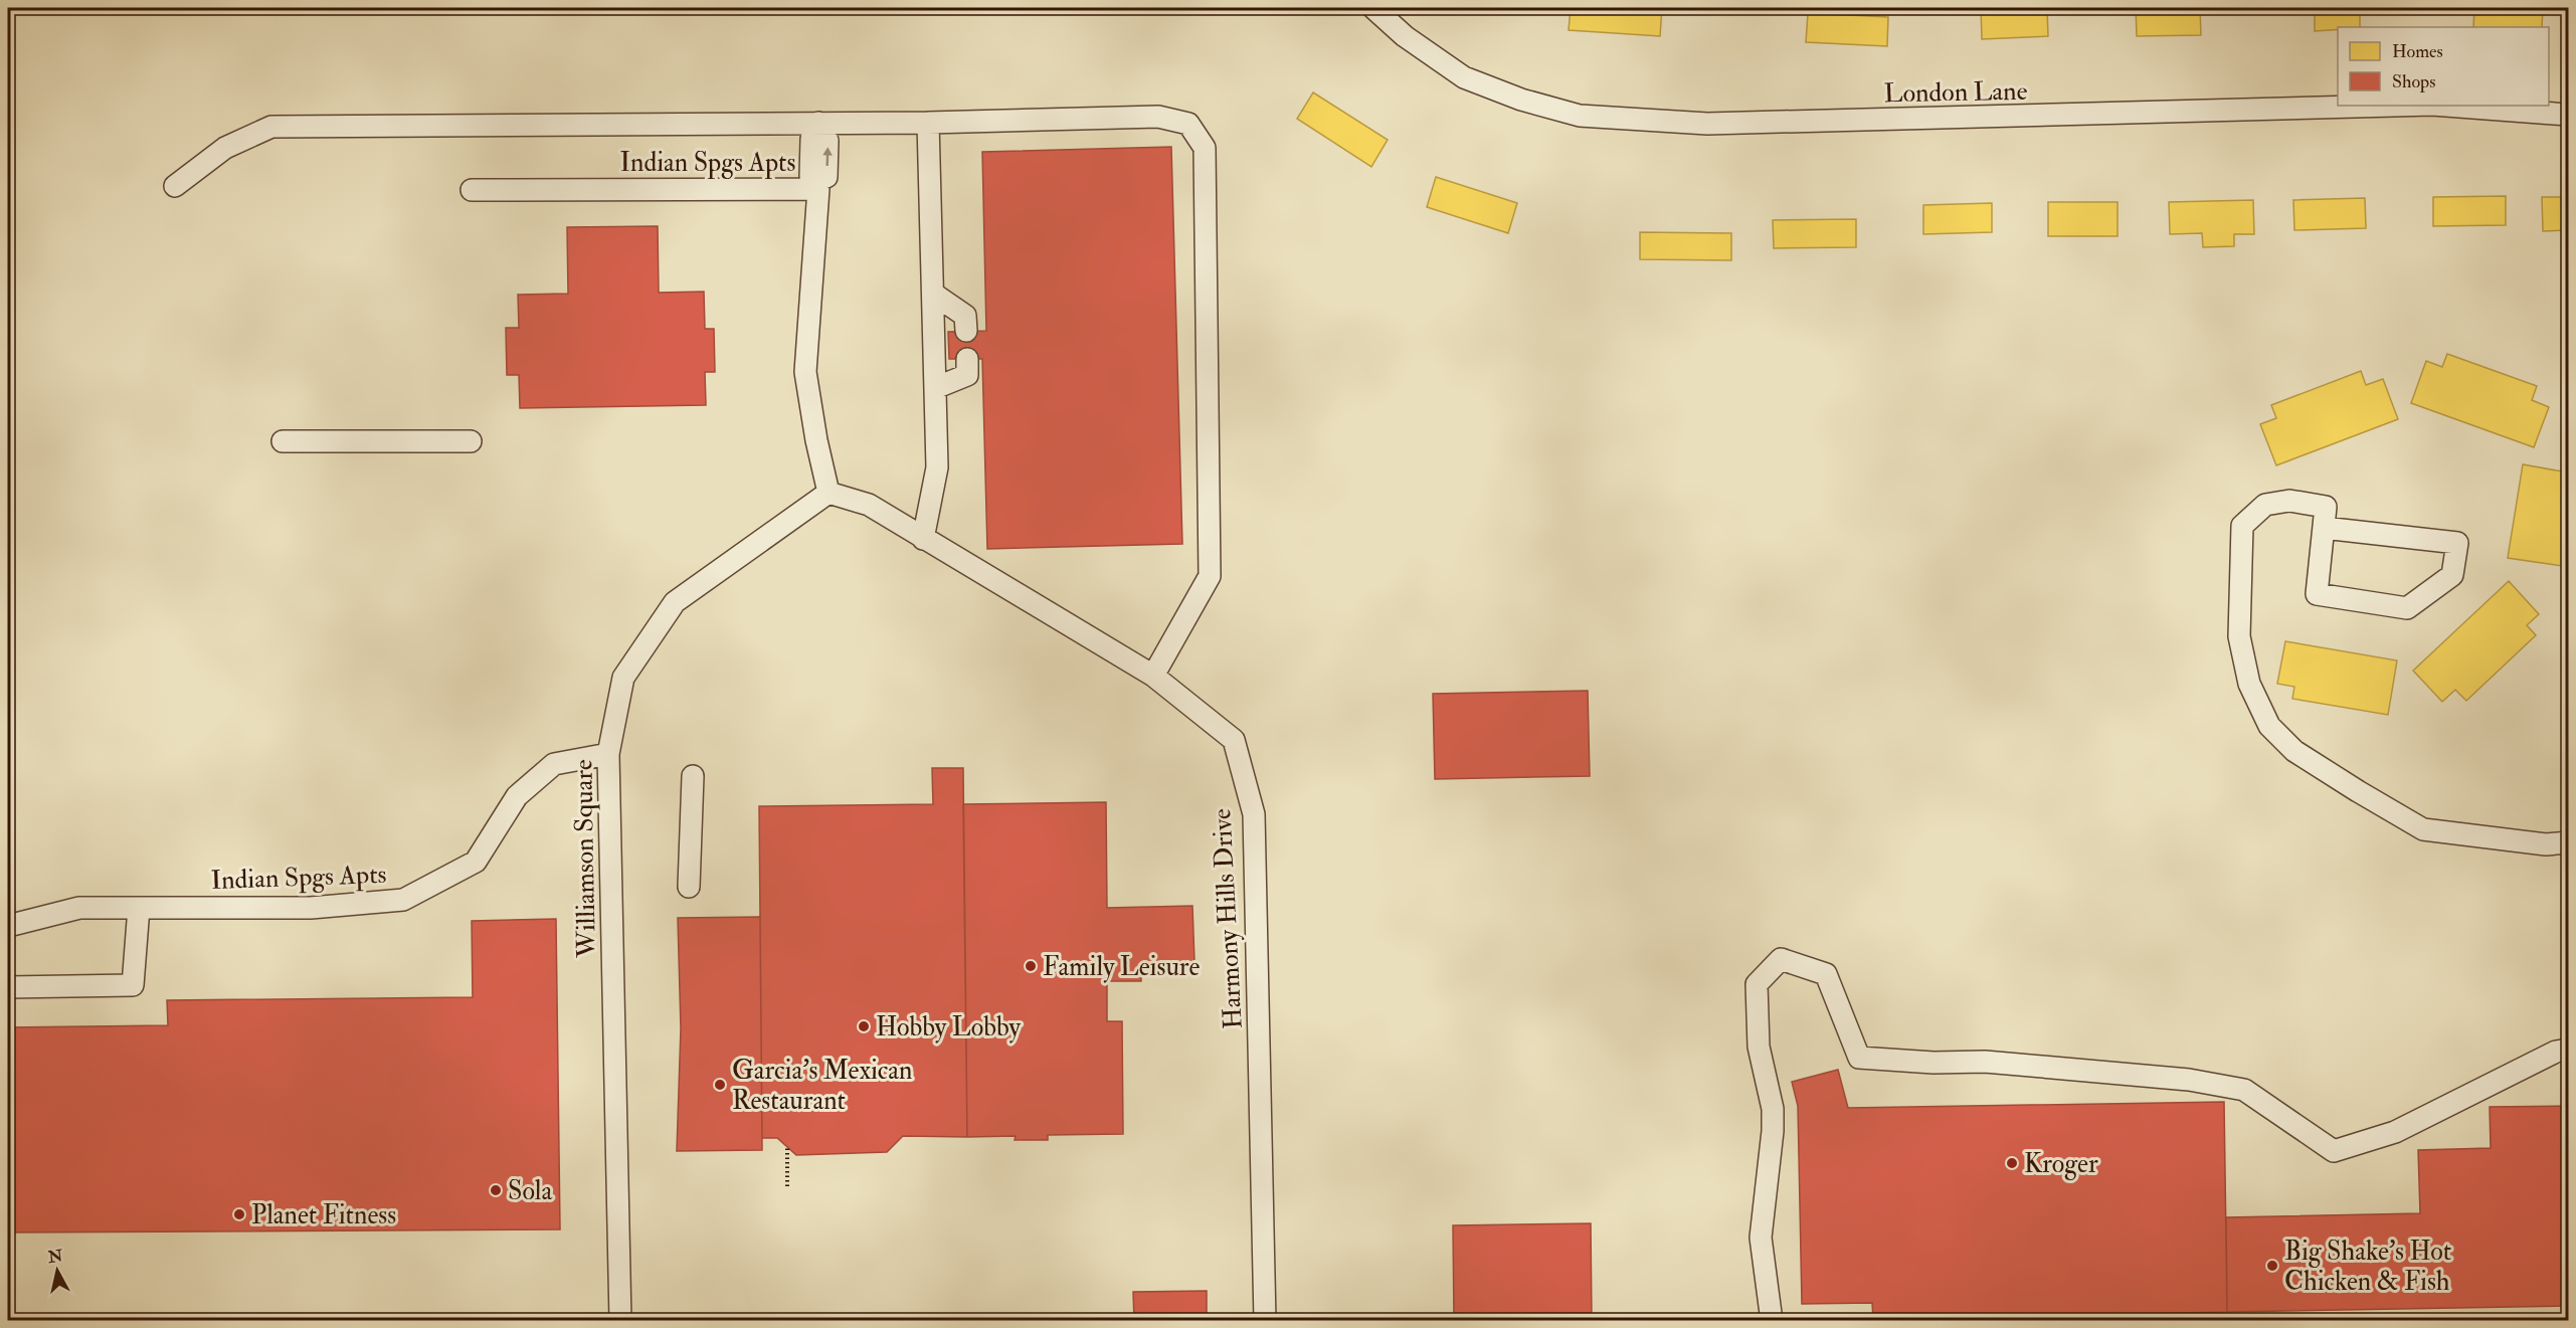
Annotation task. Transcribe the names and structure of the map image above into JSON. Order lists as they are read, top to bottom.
{
  "streets": {
    "street": [
      "London Lane",
      "Indian Spgs Apts",
      "Williamson Square",
      "Harmony Hills Drive"
    ]
  },
  "crossings": [
    ["Indian Spgs Apts", "Williamson Square"],
    ["Indian Spgs Apts", "Harmony Hills Drive"],
    ["Williamson Square", "Harmony Hills Drive"]
  ],
  "places": [
    "Family Leisure",
    "Hobby Lobby",
    "Garcia's Mexican Restaurant",
    "Kroger",
    "Sola",
    "Planet Fitness",
    "Big Shake's Hot Chicken & Fish"
  ],
  "legend": ["Homes", "Shops"],
  "north": "top"
}
